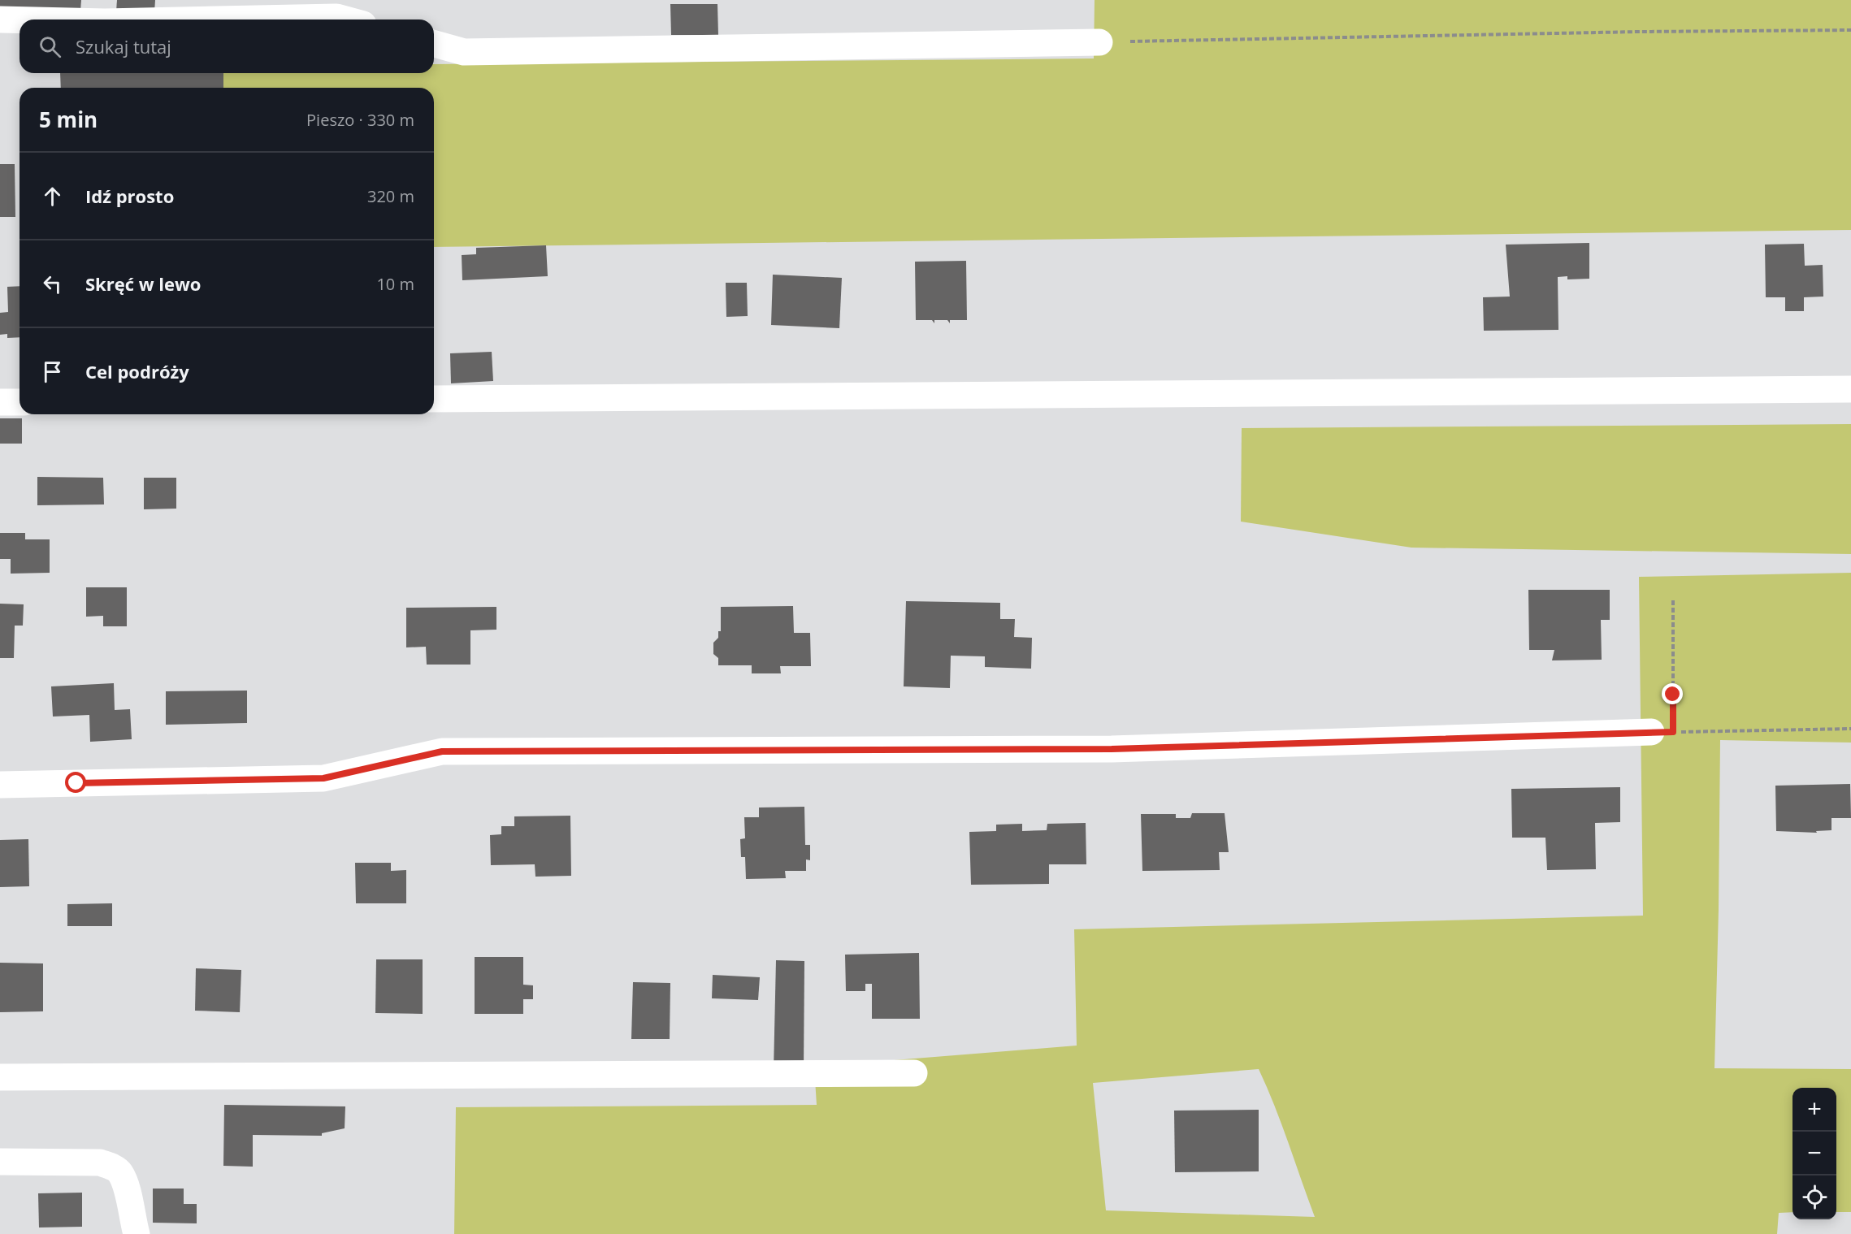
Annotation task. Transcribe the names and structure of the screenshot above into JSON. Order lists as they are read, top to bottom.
{
  "page": {
    "search": "Szukaj tutaj",
    "heading": ["5 min", "Pieszo · 330 m"],
    "list": [
      ["Idź prosto", "320 m"],
      ["Skręć w lewo", "10 m"],
      "Cel podróży"
    ],
    "map_buttons": ["+", "−"]
  }
}
